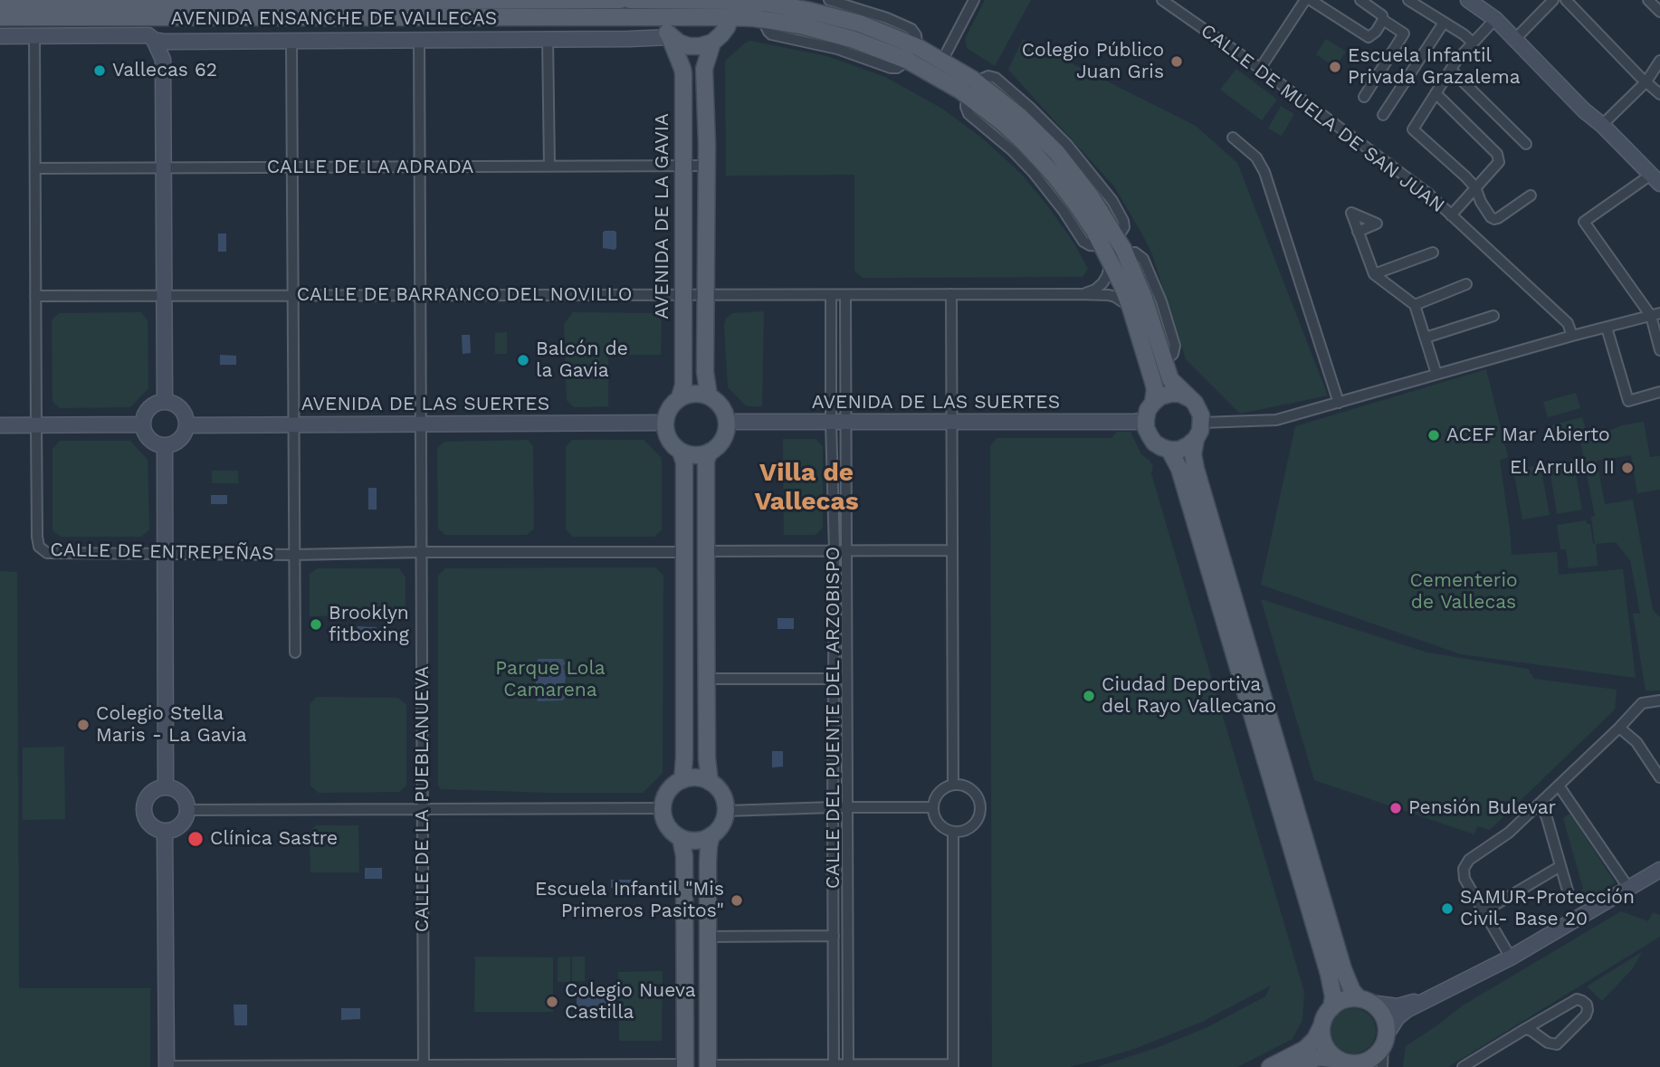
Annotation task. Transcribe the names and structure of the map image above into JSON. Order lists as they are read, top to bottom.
{
  "streets": {
    "main road": ["AVENIDA ENSANCHE DE VALLECAS", "AVENIDA DE LA GAVIA", "AVENIDA DE LAS SUERTES"],
    "street": [
      "CALLE DE MUELA DE SAN JUAN",
      "CALLE DE LA ADRADA",
      "CALLE DE BARRANCO DEL NOVILLO",
      "CALLE DE ENTREPEÑAS",
      "CALLE DEL PUENTE DEL ARZOBISPO",
      "CALLE DE LA PUEBLANUEVA"
    ]
  },
  "crossings": [
    ["AVENIDA ENSANCHE DE VALLECAS", "AVENIDA DE LA GAVIA"],
    ["AVENIDA ENSANCHE DE VALLECAS", "CALLE DE BARRANCO DEL NOVILLO"],
    ["AVENIDA ENSANCHE DE VALLECAS", "AVENIDA DE LAS SUERTES"],
    ["AVENIDA ENSANCHE DE VALLECAS", "CALLE DE ENTREPEÑAS"],
    ["AVENIDA ENSANCHE DE VALLECAS", "CALLE DE LA PUEBLANUEVA"],
    ["CALLE DE LA ADRADA", "AVENIDA DE LA GAVIA"],
    ["CALLE DE LA ADRADA", "CALLE DE ENTREPEÑAS"],
    ["CALLE DE LA ADRADA", "CALLE DE LA PUEBLANUEVA"],
    ["AVENIDA DE LA GAVIA", "CALLE DE BARRANCO DEL NOVILLO"],
    ["AVENIDA DE LA GAVIA", "AVENIDA DE LAS SUERTES"],
    ["CALLE DE BARRANCO DEL NOVILLO", "CALLE DE ENTREPEÑAS"],
    ["CALLE DE BARRANCO DEL NOVILLO", "CALLE DEL PUENTE DEL ARZOBISPO"],
    ["CALLE DE BARRANCO DEL NOVILLO", "CALLE DE LA PUEBLANUEVA"],
    ["AVENIDA DE LAS SUERTES", "CALLE DEL PUENTE DEL ARZOBISPO"],
    ["AVENIDA DE LAS SUERTES", "CALLE DE LA PUEBLANUEVA"],
    ["CALLE DE ENTREPEÑAS", "CALLE DE LA PUEBLANUEVA"]
  ],
  "districts": ["Villa de Vallecas"],
  "parks": ["Cementerio de Vallecas", "Parque Lola Camarena"],
  "places": [
    "Colegio Público Juan Gris",
    "Escuela Infantil Privada Grazalema",
    "Vallecas 62",
    "Balcón de la Gavia",
    "ACEF Mar Abierto",
    "El Arrullo II",
    "Brooklyn fitboxing",
    "Ciudad Deportiva del Rayo Vallecano",
    "Colegio Stella Maris - La Gavia",
    "Pensión Bulevar",
    "Clínica Sastre",
    "Escuela Infantil \"Mis Primeros Pasitos\"",
    "SAMUR-Protección Civil- Base 20",
    "Colegio Nueva Castilla"
  ]
}
